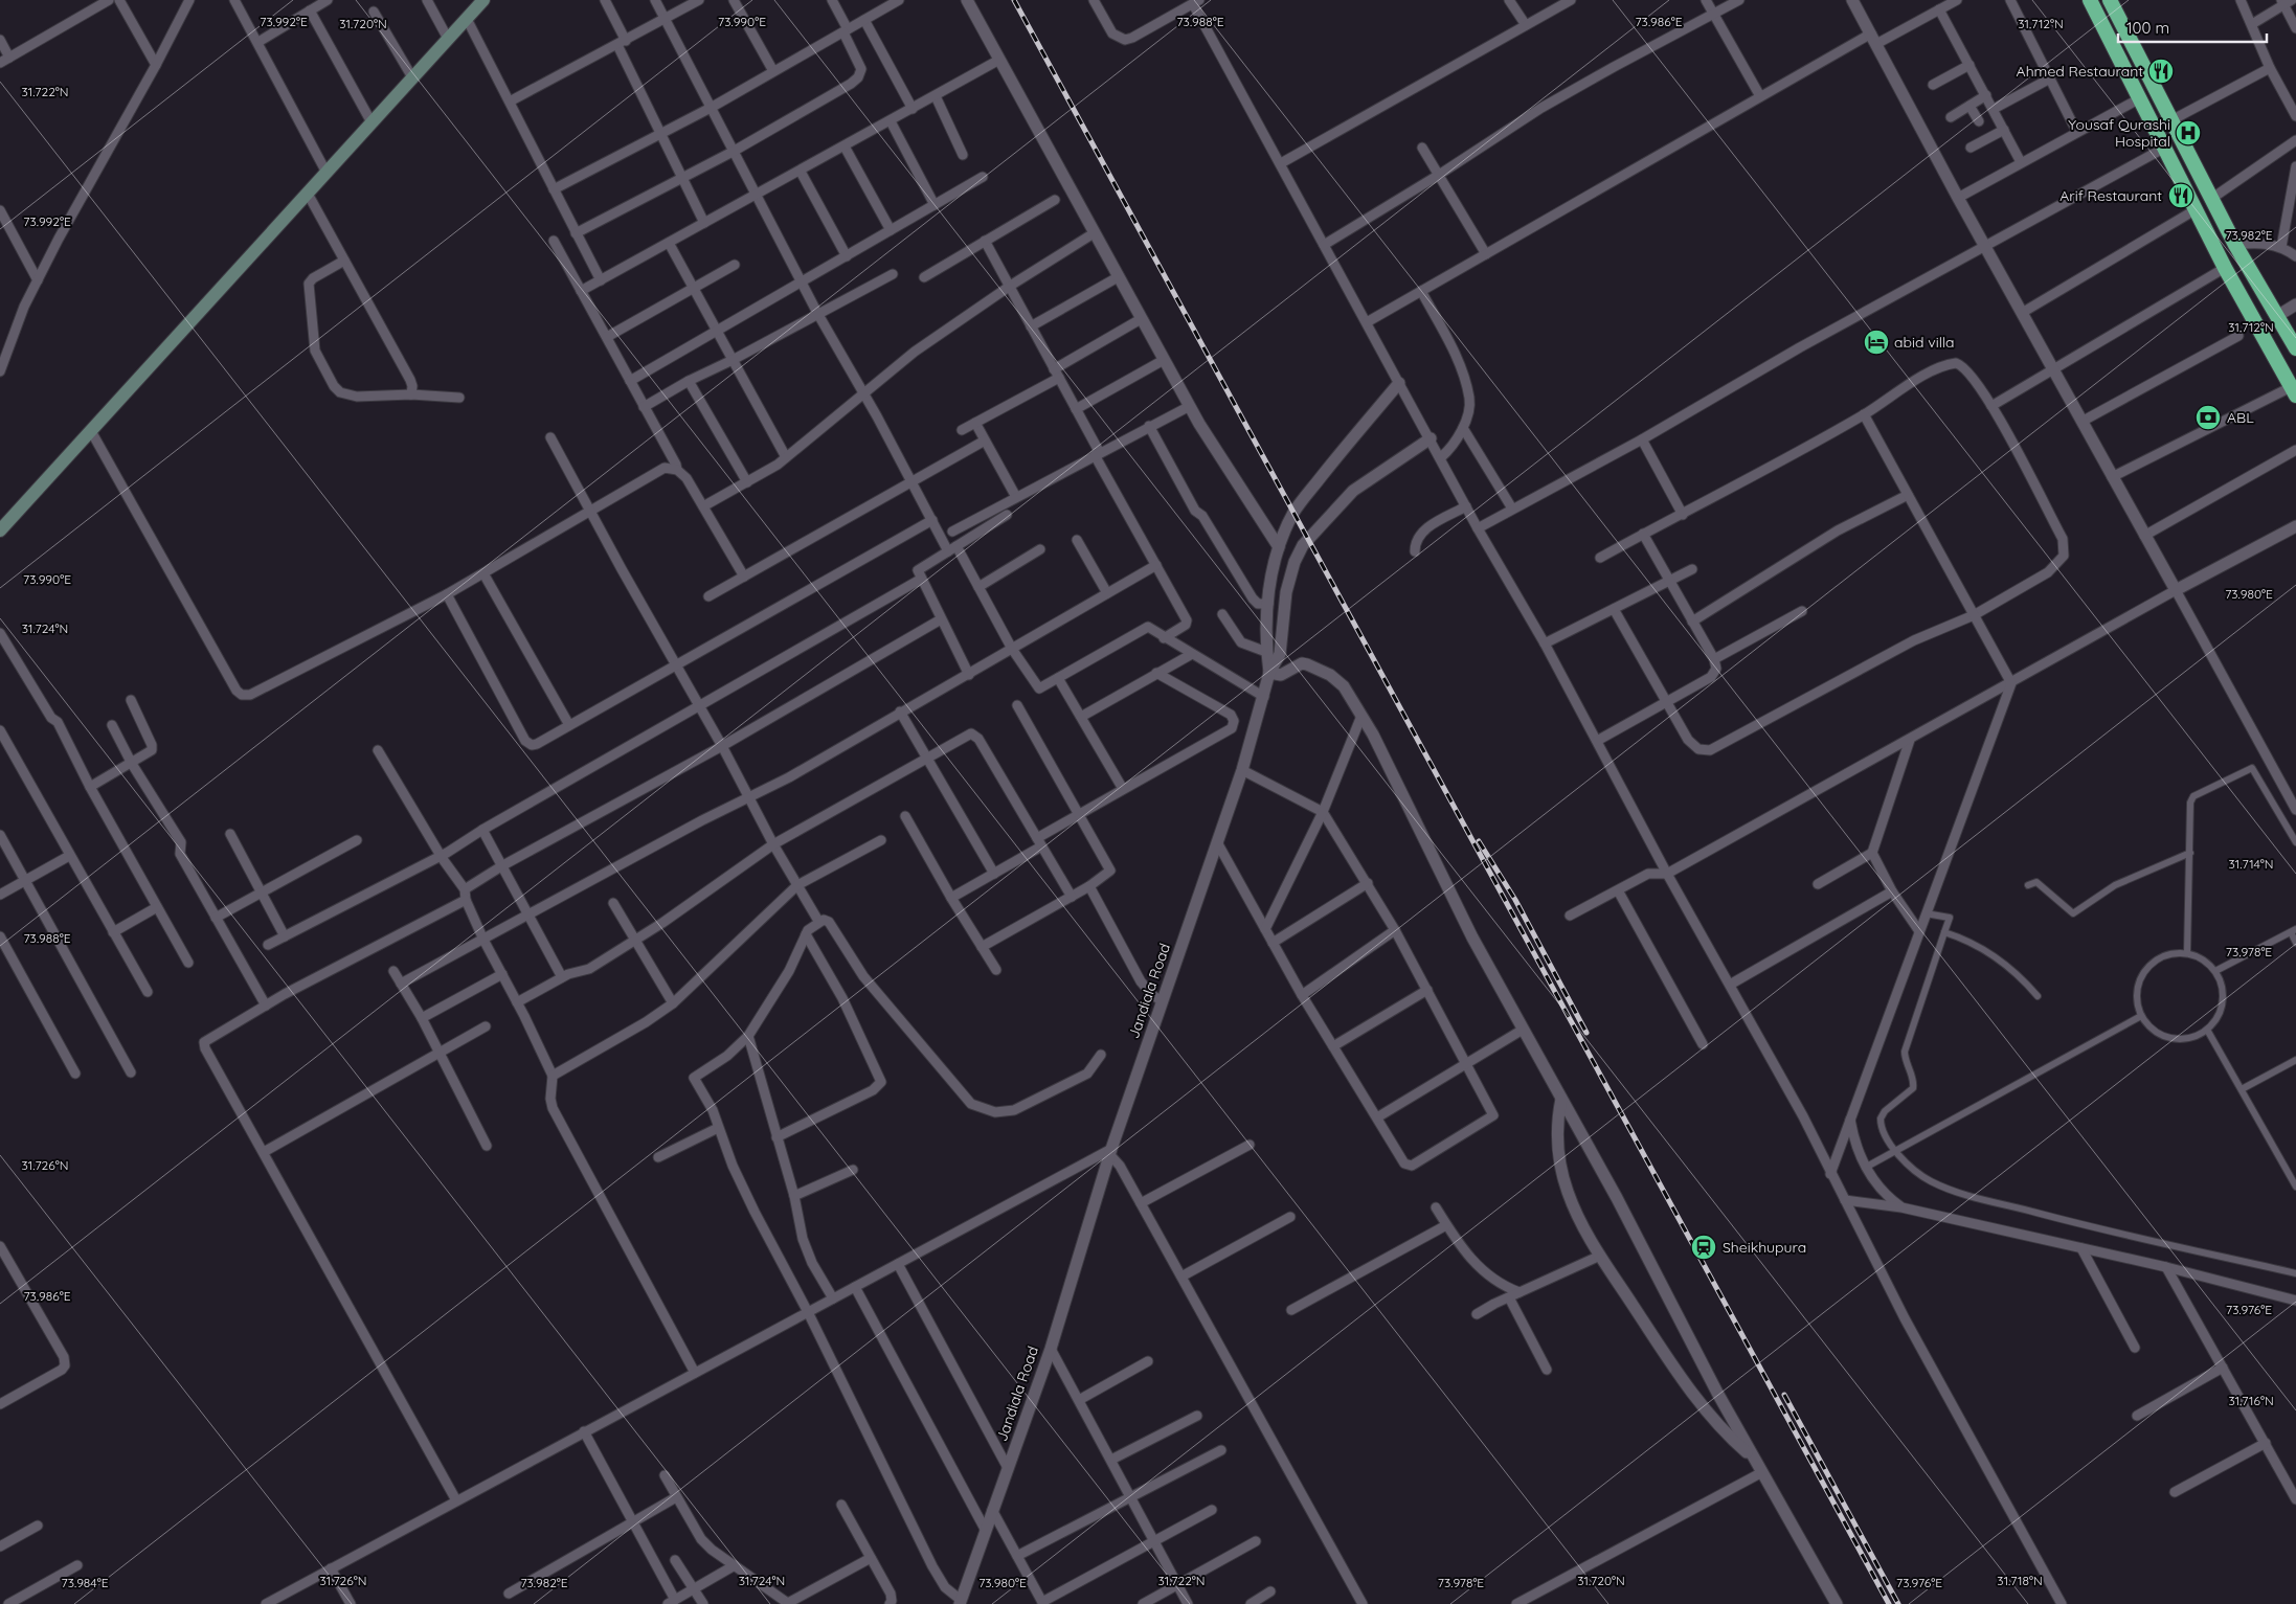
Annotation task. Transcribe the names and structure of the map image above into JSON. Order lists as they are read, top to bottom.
{
  "streets": {
    "street": ["Jandiala Road"]
  },
  "places": {
    "restaurant": ["Ahmed Restaurant", "Arif Restaurant"],
    "hospital": ["Yousaf Qurashi Hospital"],
    "hotel": ["abid villa"],
    "bank": ["ABL"],
    "station": ["Sheikhupura"]
  },
  "scale_bar": "100 m",
  "coordinates": [
    "73.992°E",
    "73.990°E",
    "73.988°E",
    "73.986°E",
    "31.720°N",
    "31.712°N",
    "31.722°N",
    "73.982°E",
    "73.980°E",
    "31.724°N",
    "31.714°N",
    "73.978°E",
    "31.726°N",
    "73.976°E",
    "31.716°N",
    "31.718°N",
    "73.984°E"
  ]
}
